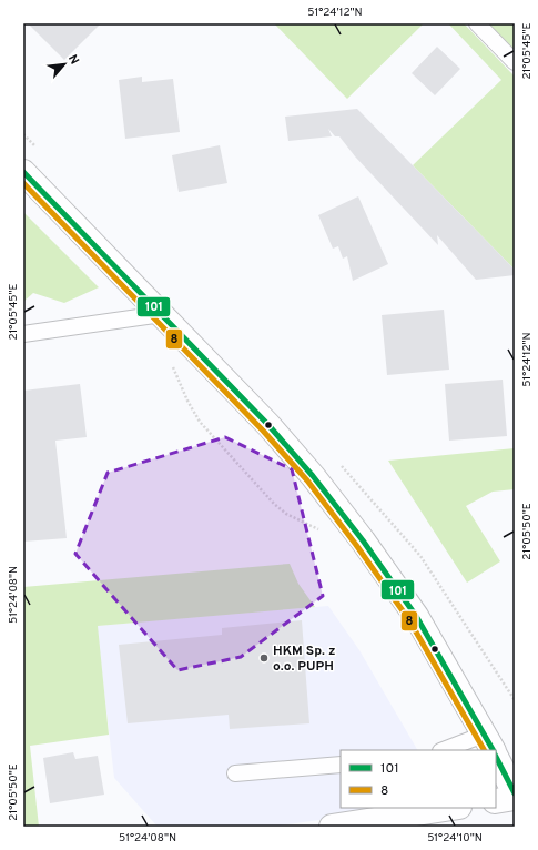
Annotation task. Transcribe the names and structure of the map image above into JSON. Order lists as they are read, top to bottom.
{
  "places": ["HKM Sp. z o.o. PUPH"],
  "lines": ["transit line 101", "transit line 8"],
  "legend": ["101", "8"],
  "north": "top right",
  "coordinates": [
    "51°24'12\"N",
    "21°05'45\"E",
    "21°05'50\"E",
    "51°24'08\"N",
    "51°24'10\"N"
  ]
}
